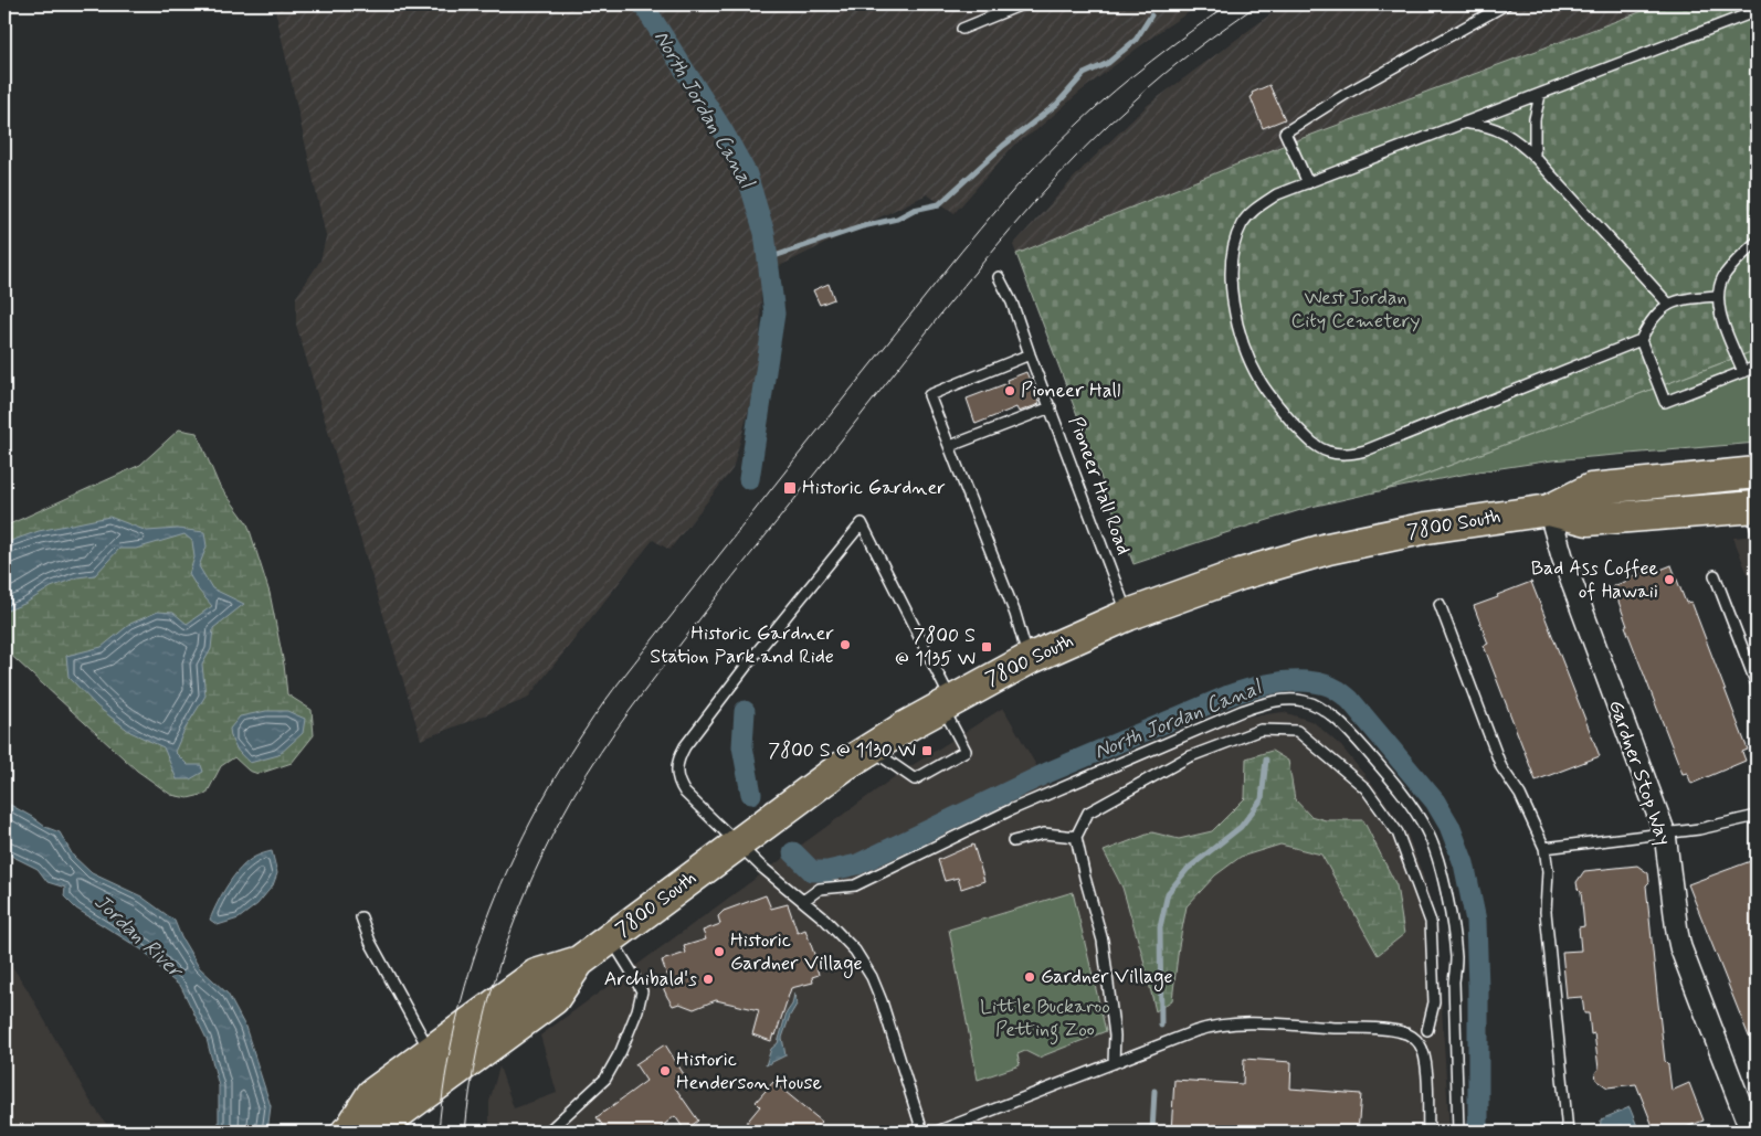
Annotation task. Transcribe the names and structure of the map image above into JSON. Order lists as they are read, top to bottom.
{
  "streets": {
    "main road": ["7800 South"],
    "street": ["Gardner Stop Way"],
    "lane": ["Pioneer Hall Road"]
  },
  "crossings": [
    ["Pioneer Hall Road", "7800 South"],
    ["7800 South", "Gardner Stop Way"]
  ],
  "water": ["North Jordan Canal", "Jordan River"],
  "parks": ["West Jordan City Cemetery", "Little Buckaroo Petting Zoo"],
  "places": {
    "other": [
      "Pioneer Hall",
      "Bad Ass Coffee of Hawaii",
      "Historic Gardner Station Park and Ride",
      "Historic Gardner Village",
      "Gardner Village",
      "Archibald's",
      "Historic Henderson House"
    ],
    "transit": ["Historic Gardner", "7800 S @ 1135 W", "7800 S @ 1130 W"]
  }
}
